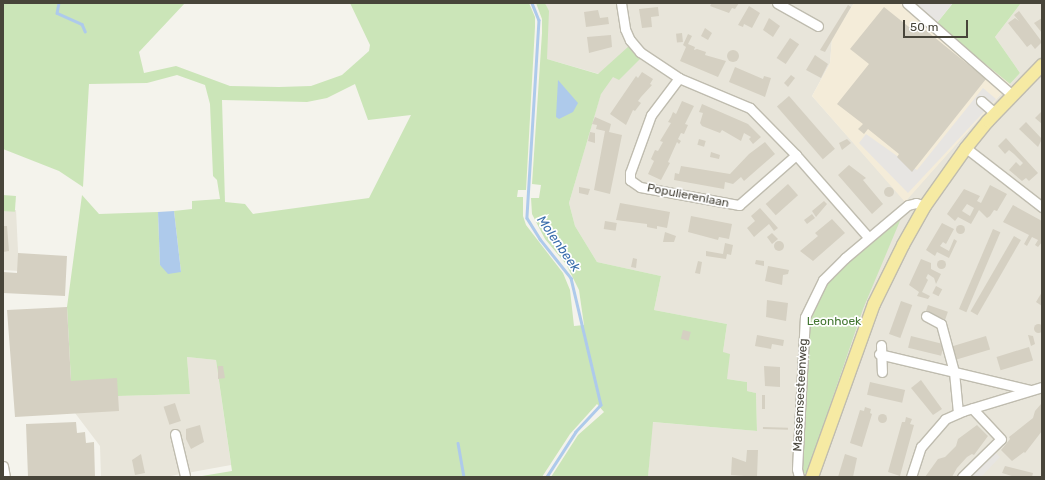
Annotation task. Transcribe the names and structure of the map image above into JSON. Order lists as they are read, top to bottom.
{
  "streets": {
    "main road": ["Massemsesteenweg"],
    "street": ["Populierenlaan"]
  },
  "water": ["Molenbeek"],
  "parks": ["Leonhoek"],
  "scale_bar": "50 m"
}
